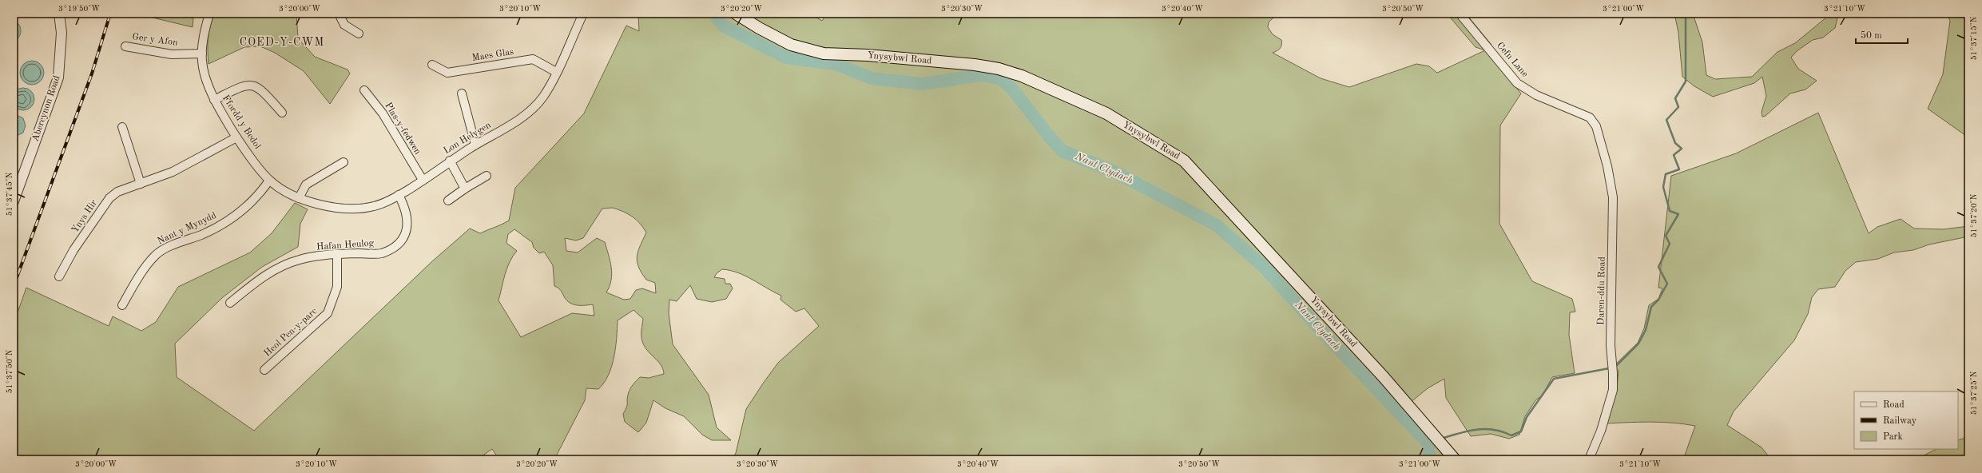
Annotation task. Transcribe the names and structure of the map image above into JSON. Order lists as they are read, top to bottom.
{
  "streets": {
    "main road": ["Ynysybwl Road"],
    "street": [
      "Ger y Afon",
      "Maes Glas",
      "Cefn Lane",
      "Abercynon Road",
      "Ffordd y Bedol",
      "Plas-y-fedwen",
      "Lon Helygen",
      "Ynys Hir",
      "Nant y Mynydd",
      "Hafan Heulog",
      "Daren-ddu Road",
      "Heol Pen-y-parc"
    ]
  },
  "crossings": [
    ["Ger y Afon", "Ffordd y Bedol"],
    ["Maes Glas", "Lon Helygen"],
    ["Cefn Lane", "Daren-ddu Road"],
    ["Ffordd y Bedol", "Lon Helygen"],
    ["Ffordd y Bedol", "Ynys Hir"],
    ["Ffordd y Bedol", "Nant y Mynydd"],
    ["Plas-y-fedwen", "Lon Helygen"],
    ["Lon Helygen", "Hafan Heulog"],
    ["Hafan Heulog", "Heol Pen-y-parc"]
  ],
  "districts": ["COED-Y-CWM"],
  "water": ["Nant Clydach"],
  "legend": ["Road", "Railway", "Park"],
  "scale_bar": "50 m",
  "coordinates": [
    "3°19'50\"W",
    "3°20'00\"W",
    "3°20'10\"W",
    "3°20'20\"W",
    "3°20'30\"W",
    "3°20'40\"W",
    "3°20'50\"W",
    "3°21'00\"W",
    "3°21'10\"W",
    "51°37'15\"N",
    "51°37'45\"N",
    "51°37'20\"N",
    "51°37'50\"N",
    "51°37'25\"N"
  ]
}
